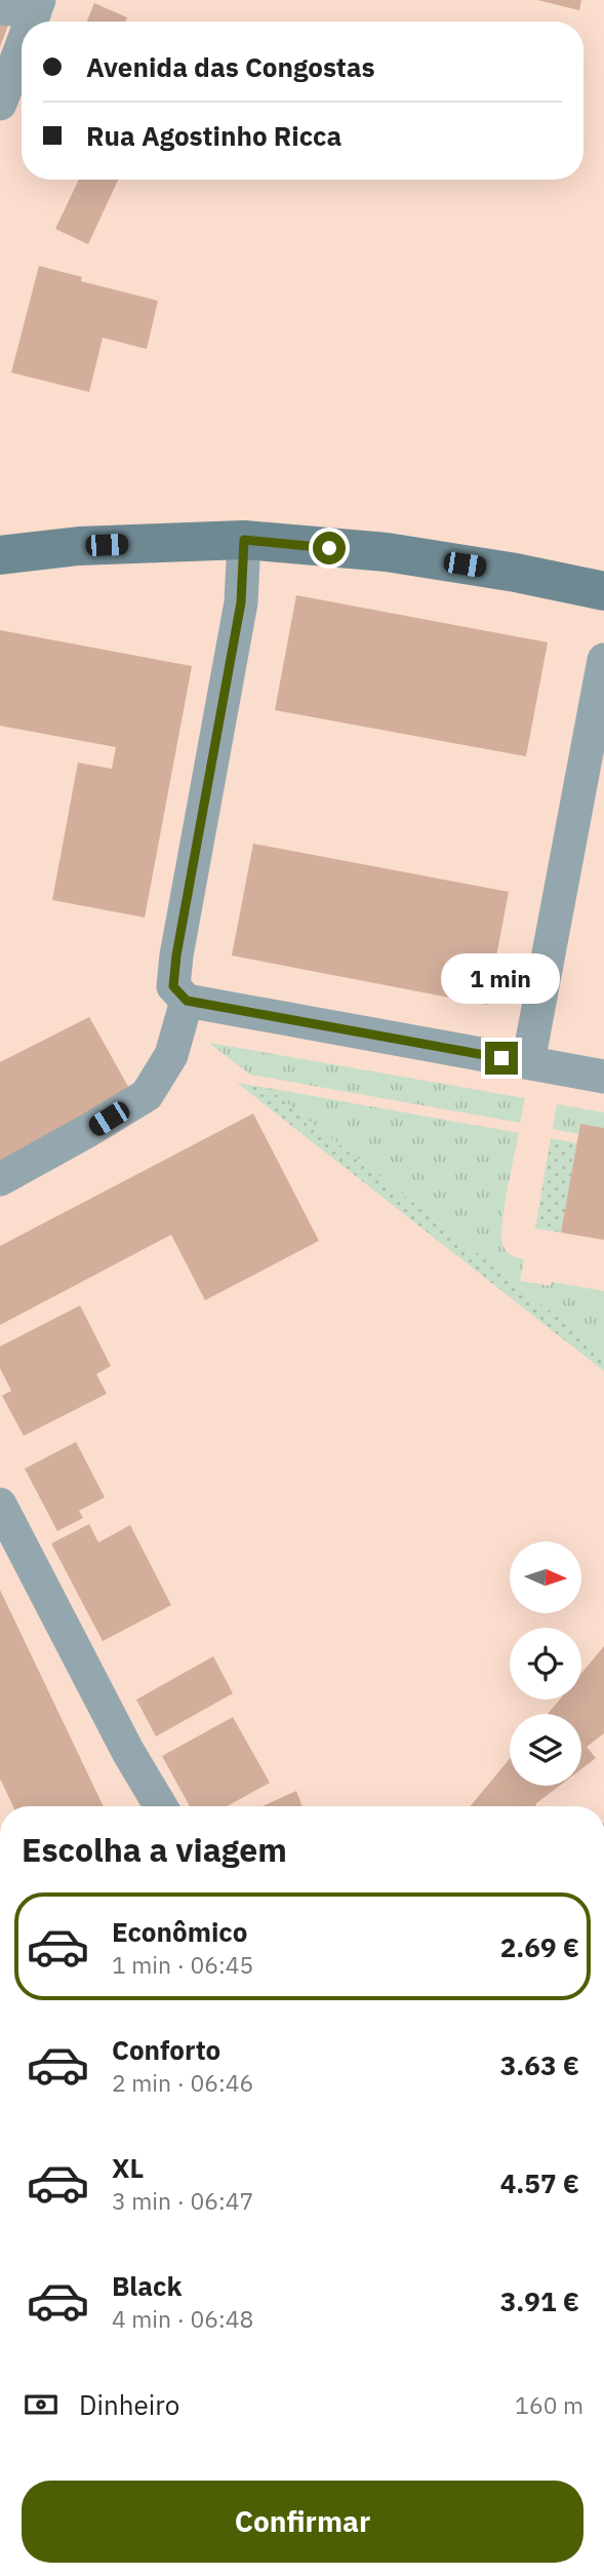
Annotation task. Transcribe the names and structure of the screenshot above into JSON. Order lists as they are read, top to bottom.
{
  "north": "right",
  "page": {
    "banner": ["Avenida das Congostas", "Rua Agostinho Ricca"],
    "bubble": "1 min",
    "heading": "Escolha a viagem",
    "list": [
      {
        "name": "Econômico",
        "note": "1 min · 06:45",
        "value": "2.69 €"
      },
      {
        "name": "Conforto",
        "note": "2 min · 06:46",
        "value": "3.63 €"
      },
      {
        "name": "XL",
        "note": "3 min · 06:47",
        "value": "4.57 €"
      },
      {
        "name": "Black",
        "note": "4 min · 06:48",
        "value": "3.91 €"
      }
    ],
    "pay": ["Dinheiro", "160 m"],
    "buttons": "Confirmar"
  }
}
